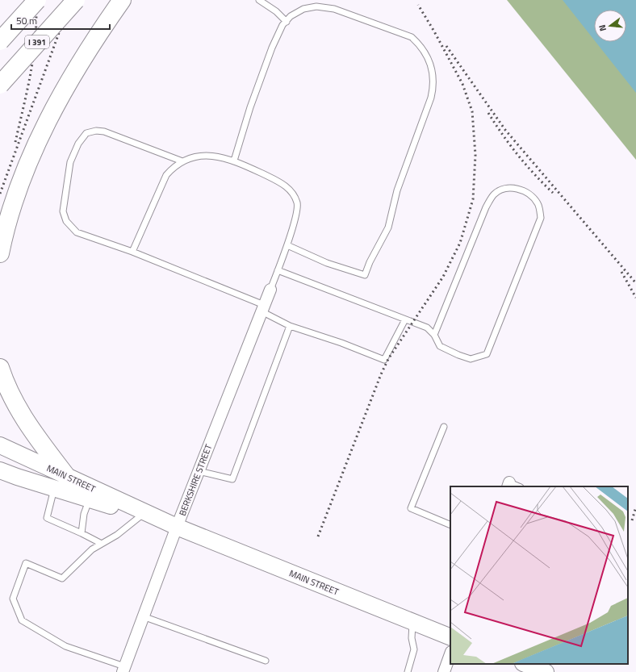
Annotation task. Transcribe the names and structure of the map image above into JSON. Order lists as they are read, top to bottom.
{
  "streets": {
    "highway": ["I 391"],
    "main road": ["MAIN STREET"],
    "street": ["BERKSHIRE STREET"]
  },
  "crossings": [
    ["MAIN STREET", "BERKSHIRE STREET"]
  ],
  "scale_bar": "50 m",
  "north": "left"
}
